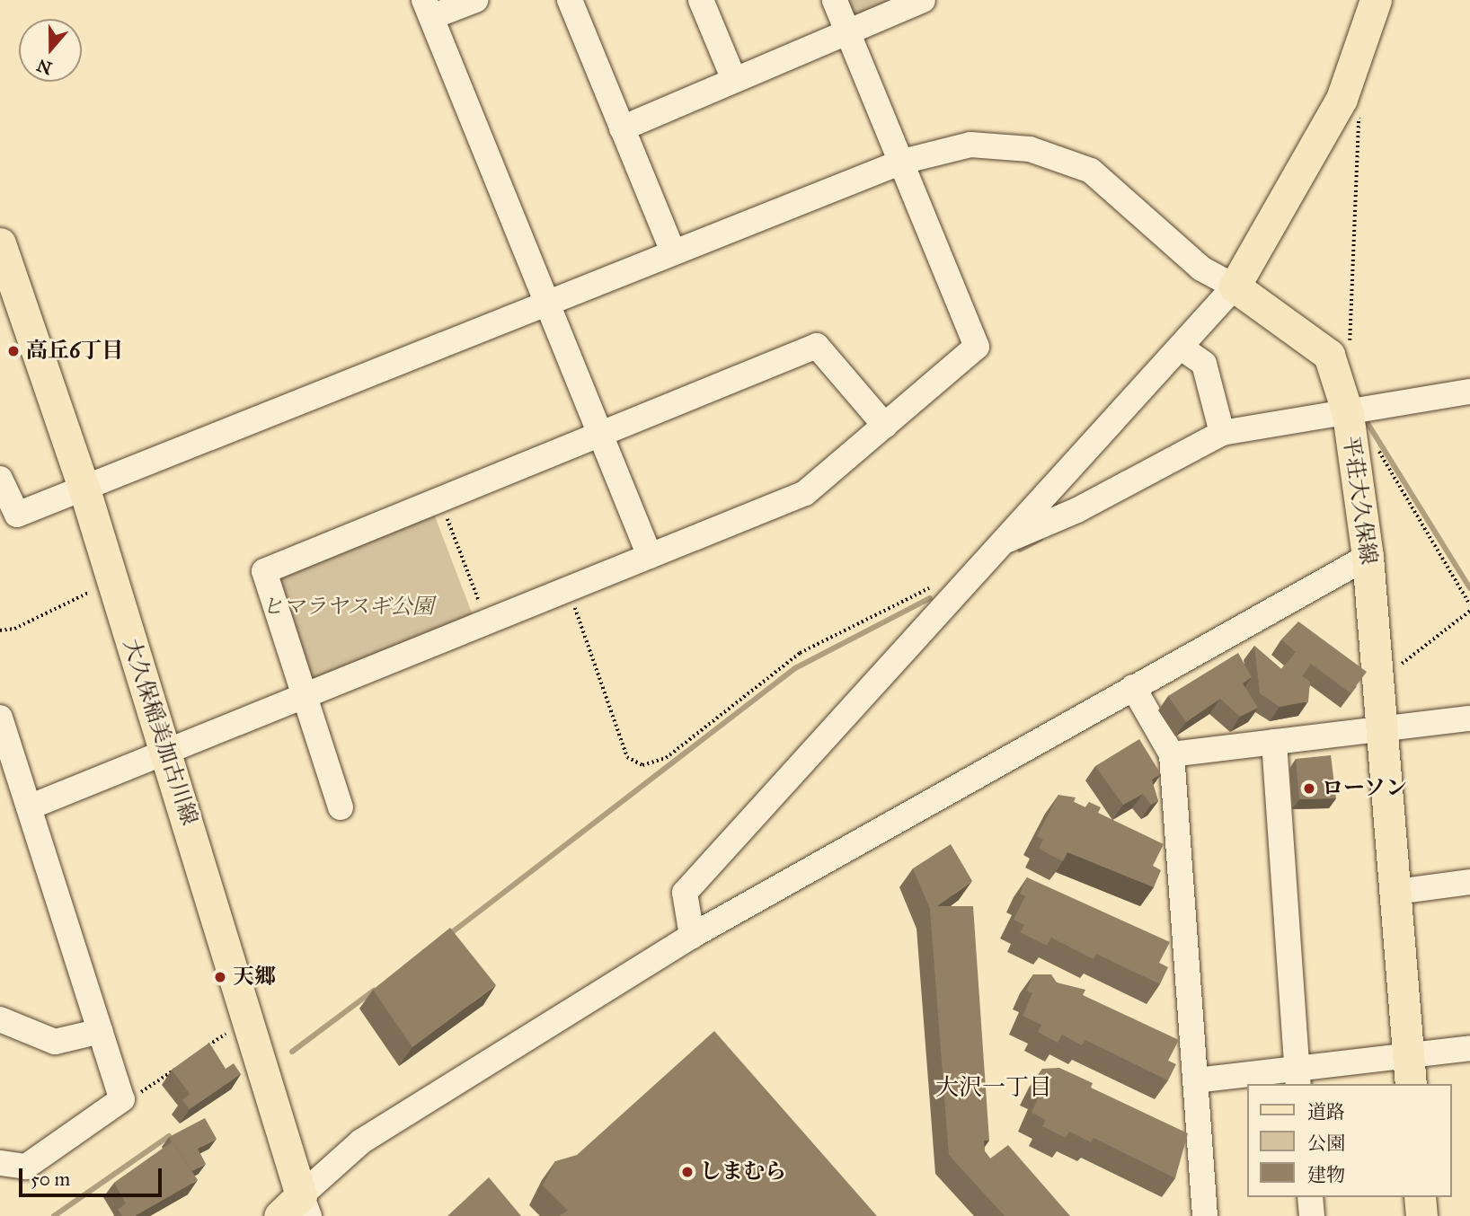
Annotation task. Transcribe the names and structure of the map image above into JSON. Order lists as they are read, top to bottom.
{
  "streets": {
    "main road": ["平荘大久保線", "大久保稲美加古川線"]
  },
  "districts": ["大沢一丁目"],
  "parks": ["ヒマラヤスギ公園"],
  "places": [
    "高丘6丁目",
    "ローソン",
    "天郷",
    "しまむら"
  ],
  "legend": ["道路", "公園", "建物"],
  "scale_bar": "50 m",
  "north": "bottom"
}
